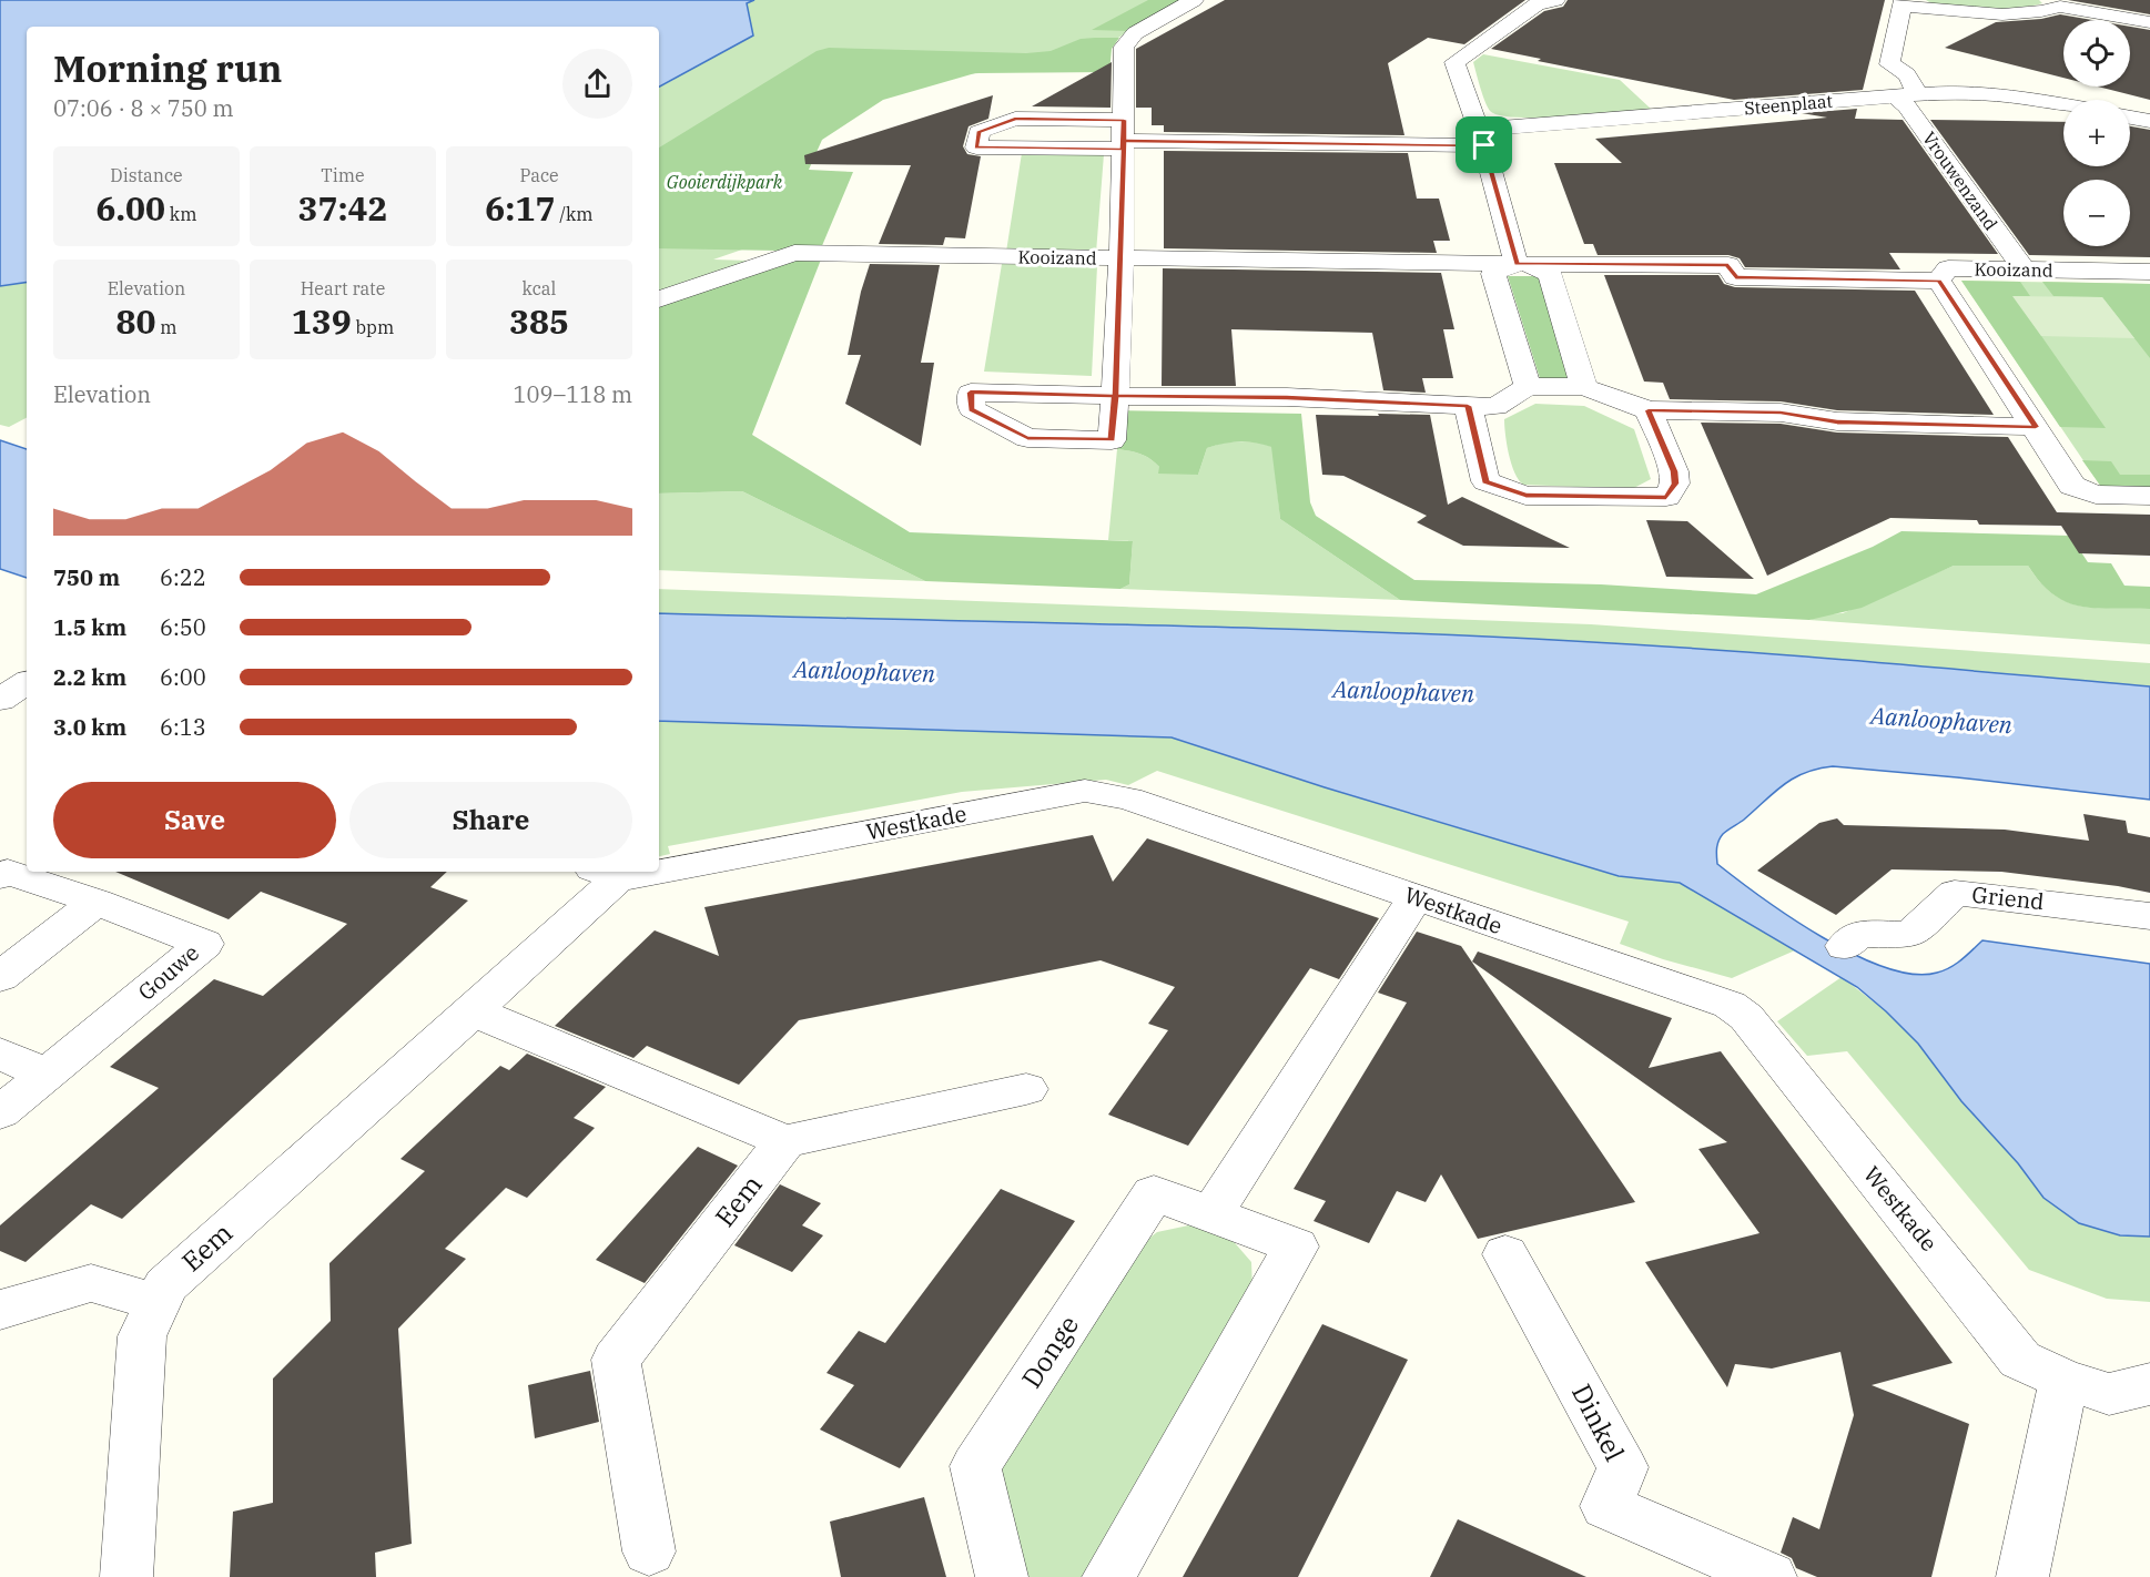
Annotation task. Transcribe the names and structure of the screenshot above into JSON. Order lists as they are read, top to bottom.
{
  "streets": {
    "street": [
      "Steenplaat",
      "Vrouwenzand",
      "Kooizand",
      "Westkade",
      "Griend",
      "Gouwe",
      "Eem",
      "Donge",
      "Dinkel"
    ]
  },
  "crossings": [
    ["Steenplaat", "Vrouwenzand"],
    ["Vrouwenzand", "Kooizand"],
    ["Westkade", "Eem"]
  ],
  "water": ["Aanloophaven"],
  "parks": ["Gooierdijkpark"],
  "page": {
    "map_buttons": ["+", "−"],
    "heading": ["Morning run", "07:06 · 8 × 750 m"],
    "stats": [
      ["Distance", "6.00 km"],
      ["Time", "37:42"],
      ["Pace", "6:17 /km"],
      ["Elevation", "80 m"],
      ["Heart rate", "139 bpm"],
      ["kcal", "385"]
    ],
    "chart": ["Elevation", "109–118 m"],
    "list": [
      {
        "name": "750 m",
        "note": "6:22"
      },
      {
        "name": "1.5 km",
        "note": "6:50"
      },
      {
        "name": "2.2 km",
        "note": "6:00"
      },
      {
        "name": "3.0 km",
        "note": "6:13"
      }
    ],
    "buttons": ["Save", "Share"]
  }
}
